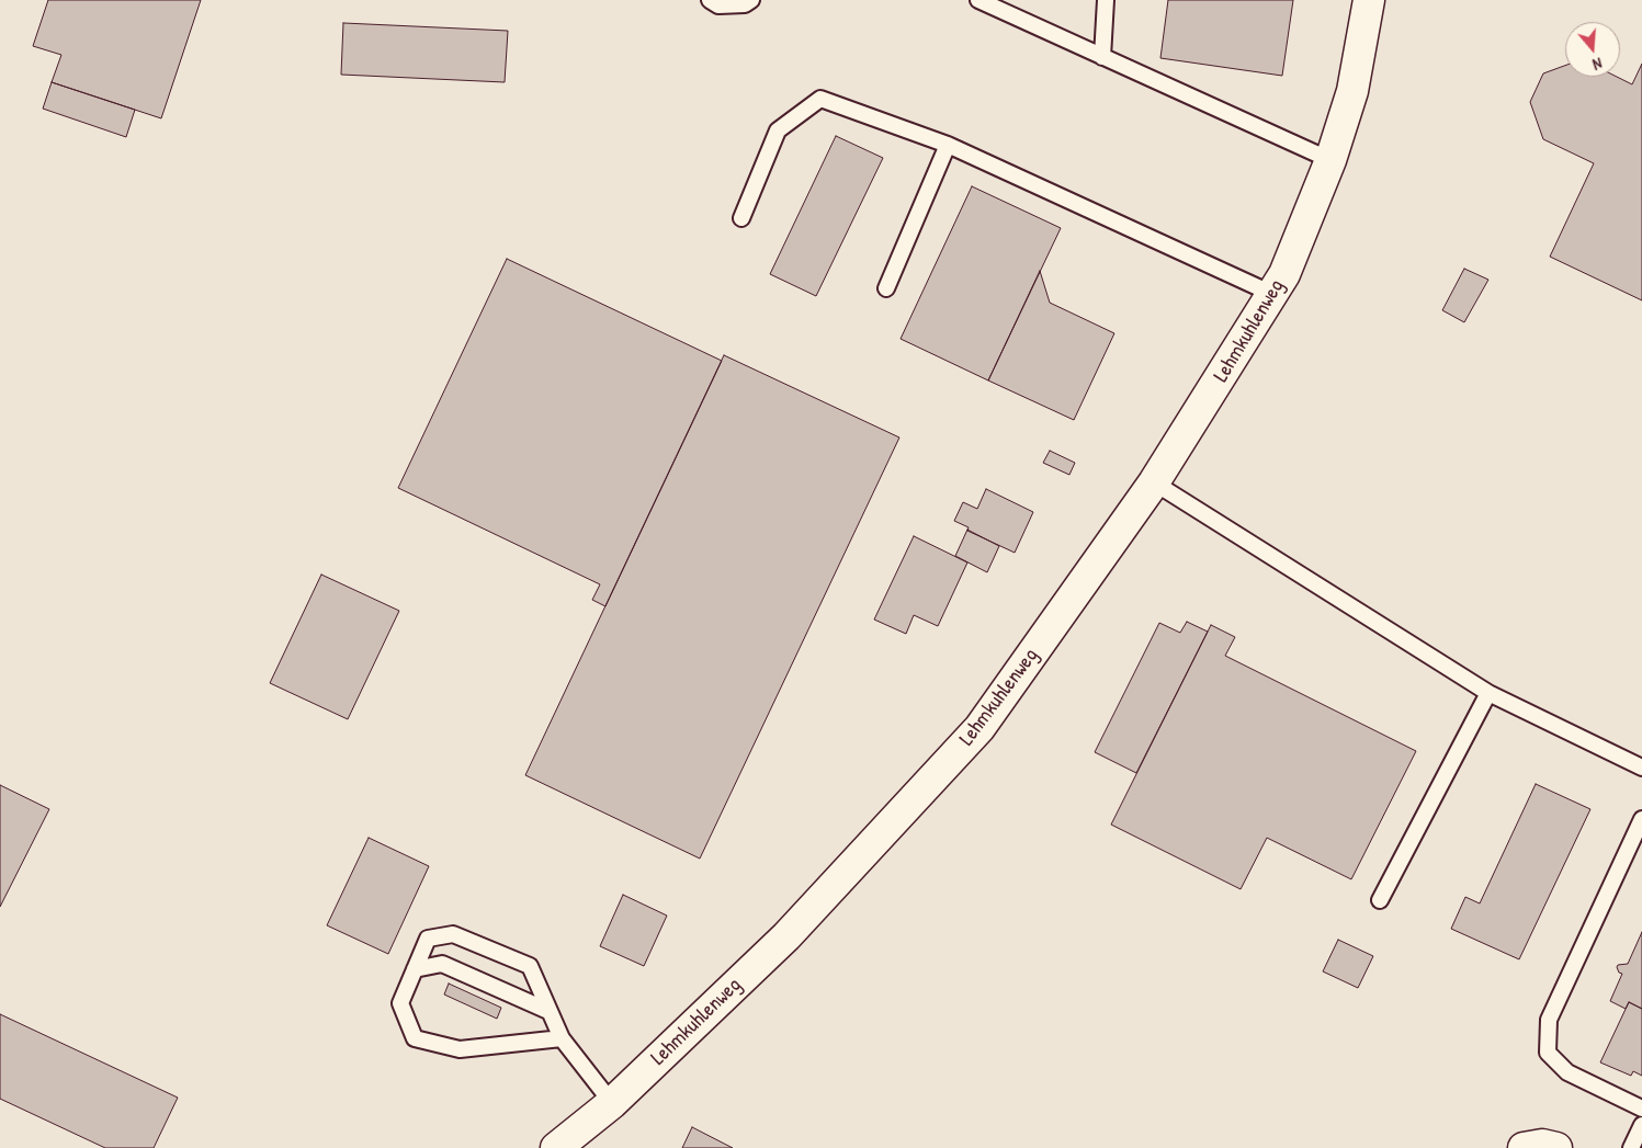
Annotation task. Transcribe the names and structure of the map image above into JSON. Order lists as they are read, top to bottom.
{
  "streets": {
    "street": ["Lehmkuhlenweg"]
  },
  "north": "bottom"
}
